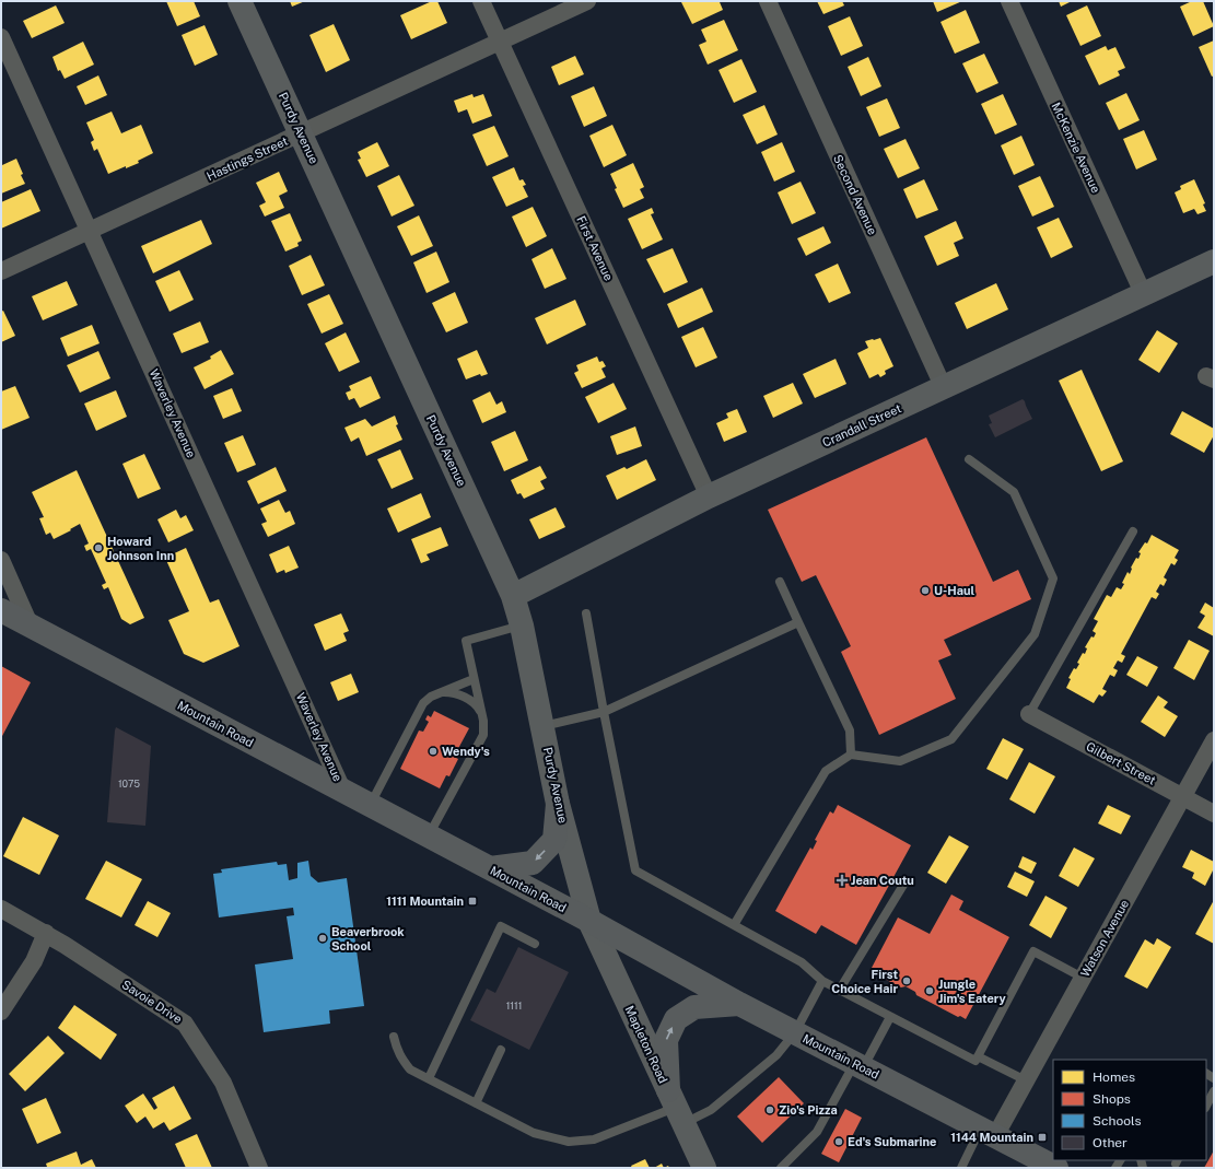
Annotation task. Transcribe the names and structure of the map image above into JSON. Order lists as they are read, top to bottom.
{
  "streets": {
    "main road": ["Mountain Road"],
    "street": [
      "Purdy Avenue",
      "McKenzie Avenue",
      "Hastings Street",
      "Second Avenue",
      "First Avenue",
      "Waverley Avenue",
      "Crandall Street",
      "Gilbert Street",
      "Watson Avenue",
      "Savoie Drive",
      "Mapleton Road"
    ]
  },
  "crossings": [
    ["Purdy Avenue", "Hastings Street"],
    ["Purdy Avenue", "Crandall Street"],
    ["Purdy Avenue", "Mountain Road"],
    ["Purdy Avenue", "Mapleton Road"],
    ["McKenzie Avenue", "Crandall Street"],
    ["Hastings Street", "First Avenue"],
    ["Hastings Street", "Waverley Avenue"],
    ["Second Avenue", "Crandall Street"],
    ["First Avenue", "Crandall Street"],
    ["Waverley Avenue", "Mountain Road"],
    ["Mountain Road", "Watson Avenue"],
    ["Mountain Road", "Mapleton Road"],
    ["Gilbert Street", "Watson Avenue"]
  ],
  "places": {
    "other": [
      "Howard Johnson Inn",
      "U-Haul",
      "Wendy's",
      "Beaverbrook School",
      "First Choice Hair",
      "Jungle Jim's Eatery",
      "Zio's Pizza",
      "Ed's Submarine"
    ],
    "health": ["Jean Coutu"],
    "transit": ["1111 Mountain", "1144 Mountain"]
  },
  "house_numbers": ["1075", "1111"],
  "legend": [
    "Homes",
    "Shops",
    "Schools",
    "Other"
  ]
}
